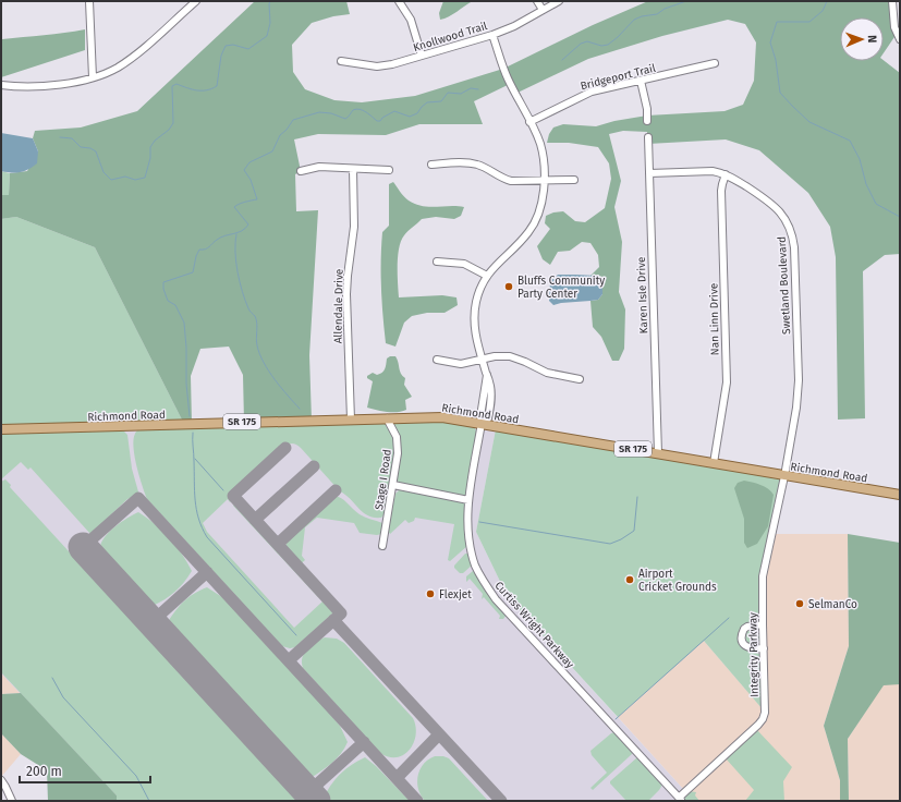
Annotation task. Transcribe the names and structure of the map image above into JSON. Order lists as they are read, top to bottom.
{
  "streets": {
    "main road": ["Richmond Road", "SR 175"],
    "street": [
      "Knollwood Trail",
      "Bridgeport Trail",
      "Swetland Boulevard",
      "Karen Isle Drive",
      "Allendale Drive",
      "Nan Linn Drive",
      "Stage I Road",
      "Curtiss Wright Parkway",
      "Integrity Parkway"
    ]
  },
  "crossings": [
    ["Knollwood Trail", "Curtiss Wright Parkway"],
    ["Bridgeport Trail", "Curtiss Wright Parkway"],
    ["Swetland Boulevard", "Karen Isle Drive"],
    ["Swetland Boulevard", "Nan Linn Drive"],
    ["Swetland Boulevard", "Richmond Road"],
    ["Swetland Boulevard", "Integrity Parkway"],
    ["Karen Isle Drive", "Richmond Road"],
    ["Allendale Drive", "Richmond Road"],
    ["Nan Linn Drive", "Richmond Road"],
    ["Richmond Road", "Stage I Road"],
    ["Richmond Road", "Curtiss Wright Parkway"],
    ["Richmond Road", "Integrity Parkway"],
    ["Curtiss Wright Parkway", "Integrity Parkway"]
  ],
  "places": [
    "Bluffs Community Party Center",
    "Airport Cricket Grounds",
    "Flexjet",
    "SelmanCo"
  ],
  "scale_bar": "200 m",
  "north": "right"
}
